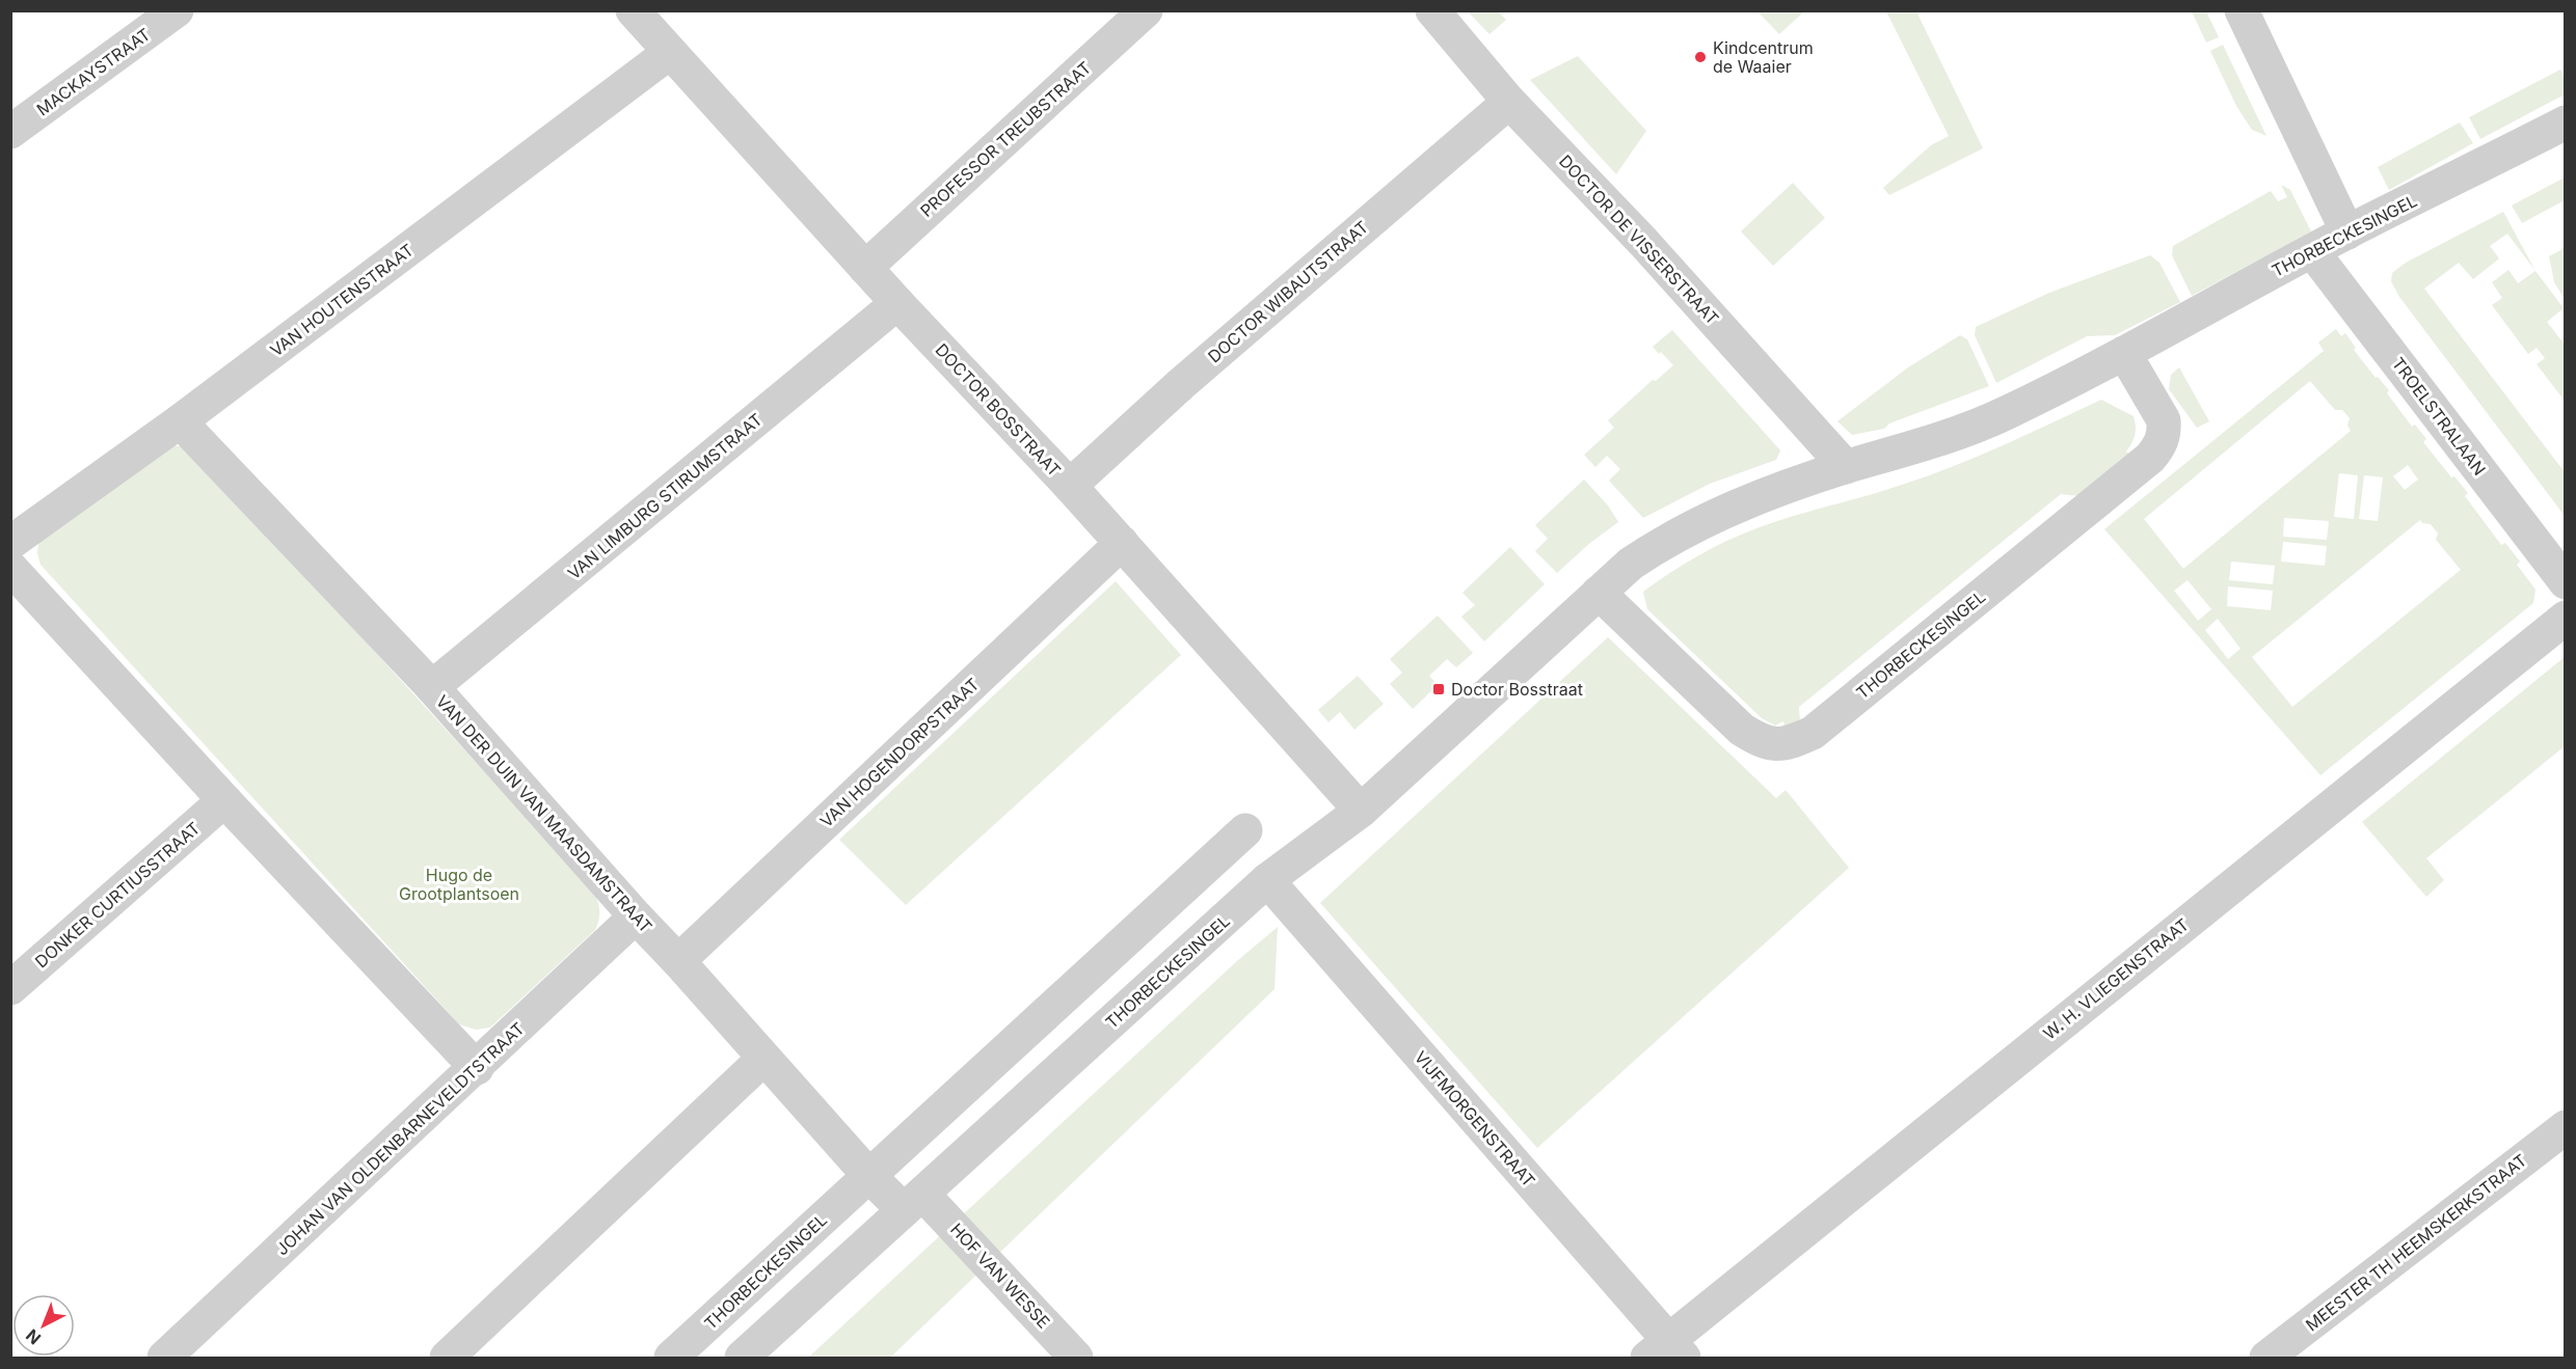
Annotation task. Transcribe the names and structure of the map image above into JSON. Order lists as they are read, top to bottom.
{
  "streets": {
    "street": [
      "MACKAYSTRAAT",
      "PROFESSOR TREUBSTRAAT",
      "THORBECKESINGEL",
      "DOCTOR DE VISSERSTRAAT",
      "DOCTOR WIBAUTSTRAAT",
      "VAN HOUTENSTRAAT",
      "DOCTOR BOSSTRAAT",
      "TROELSTRALAAN",
      "VAN LIMBURG STIRUMSTRAAT",
      "VAN HOGENDORPSTRAAT",
      "VAN DER DUIN VAN MAASDAMSTRAAT",
      "DONKER CURTIUSSTRAAT",
      "W. H. VLIEGENSTRAAT",
      "VIJFMORGENSTRAAT",
      "JOHAN VAN OLDENBARNEVELDTSTRAAT",
      "MEESTER TH HEEMSKERKSTRAAT",
      "HOF VAN WESSE"
    ]
  },
  "crossings": [
    ["PROFESSOR TREUBSTRAAT", "DOCTOR BOSSTRAAT"],
    ["THORBECKESINGEL", "DOCTOR DE VISSERSTRAAT"],
    ["THORBECKESINGEL", "DOCTOR BOSSTRAAT"],
    ["THORBECKESINGEL", "TROELSTRALAAN"],
    ["THORBECKESINGEL", "VAN DER DUIN VAN MAASDAMSTRAAT"],
    ["THORBECKESINGEL", "VIJFMORGENSTRAAT"],
    ["THORBECKESINGEL", "HOF VAN WESSE"],
    ["DOCTOR DE VISSERSTRAAT", "DOCTOR WIBAUTSTRAAT"],
    ["DOCTOR WIBAUTSTRAAT", "DOCTOR BOSSTRAAT"],
    ["VAN HOUTENSTRAAT", "DOCTOR BOSSTRAAT"],
    ["VAN HOUTENSTRAAT", "VAN DER DUIN VAN MAASDAMSTRAAT"],
    ["DOCTOR BOSSTRAAT", "VAN LIMBURG STIRUMSTRAAT"],
    ["DOCTOR BOSSTRAAT", "VAN HOGENDORPSTRAAT"],
    ["VAN LIMBURG STIRUMSTRAAT", "VAN DER DUIN VAN MAASDAMSTRAAT"],
    ["VAN HOGENDORPSTRAAT", "VAN DER DUIN VAN MAASDAMSTRAAT"],
    ["VAN DER DUIN VAN MAASDAMSTRAAT", "JOHAN VAN OLDENBARNEVELDTSTRAAT"],
    ["VAN DER DUIN VAN MAASDAMSTRAAT", "HOF VAN WESSE"],
    ["W. H. VLIEGENSTRAAT", "VIJFMORGENSTRAAT"]
  ],
  "parks": ["Hugo de Grootplantsoen"],
  "places": {
    "other": ["Kindcentrum de Waaier"],
    "transit": ["Doctor Bosstraat"]
  },
  "north": "bottom left"
}
